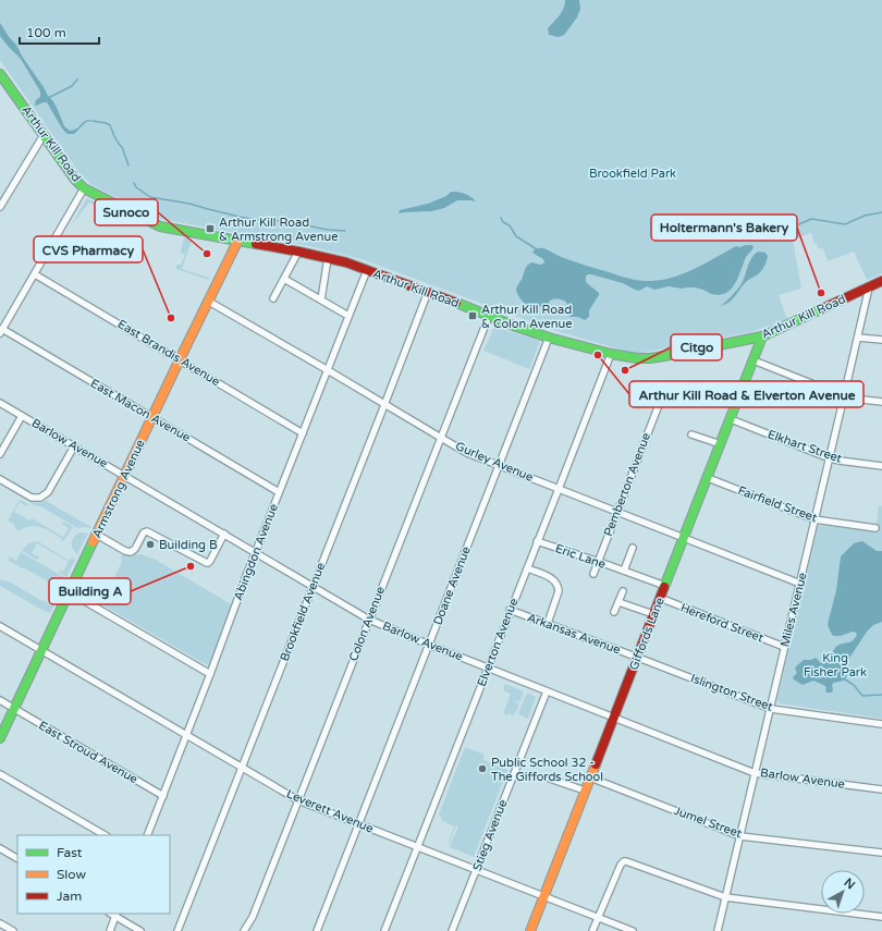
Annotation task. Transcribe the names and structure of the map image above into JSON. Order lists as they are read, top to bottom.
{
  "streets": {
    "street": [
      "Arthur Kill Road",
      "East Brandis Avenue",
      "East Macon Avenue",
      "Barlow Avenue",
      "Elkhart Street",
      "Gurley Avenue",
      "Pemberton Avenue",
      "Armstrong Avenue",
      "Fairfield Street",
      "Abingdon Avenue",
      "Eric Lane",
      "Doane Avenue",
      "Miles Avenue",
      "Brookfield Avenue",
      "Hereford Street",
      "Colon Avenue",
      "Arkansas Avenue",
      "Giffords Lane",
      "Elverton Avenue",
      "Islington Street",
      "East Stroud Avenue",
      "Leverett Avenue",
      "Jumel Street",
      "Stieg Avenue"
    ]
  },
  "crossings": [
    ["Arthur Kill Road", "Armstrong Avenue"],
    ["Arthur Kill Road", "Abingdon Avenue"],
    ["Arthur Kill Road", "Doane Avenue"],
    ["Arthur Kill Road", "Miles Avenue"],
    ["Arthur Kill Road", "Brookfield Avenue"],
    ["Arthur Kill Road", "Colon Avenue"],
    ["Arthur Kill Road", "Giffords Lane"],
    ["Arthur Kill Road", "Elverton Avenue"],
    ["East Brandis Avenue", "Armstrong Avenue"],
    ["East Brandis Avenue", "Abingdon Avenue"],
    ["East Macon Avenue", "Armstrong Avenue"],
    ["East Macon Avenue", "Abingdon Avenue"],
    ["Barlow Avenue", "Armstrong Avenue"],
    ["Barlow Avenue", "Abingdon Avenue"],
    ["Barlow Avenue", "Doane Avenue"],
    ["Barlow Avenue", "Miles Avenue"],
    ["Barlow Avenue", "Brookfield Avenue"],
    ["Barlow Avenue", "Colon Avenue"],
    ["Barlow Avenue", "Giffords Lane"],
    ["Barlow Avenue", "Elverton Avenue"],
    ["Barlow Avenue", "Stieg Avenue"],
    ["Elkhart Street", "Miles Avenue"],
    ["Elkhart Street", "Giffords Lane"],
    ["Gurley Avenue", "Pemberton Avenue"],
    ["Gurley Avenue", "Armstrong Avenue"],
    ["Gurley Avenue", "Abingdon Avenue"],
    ["Gurley Avenue", "Doane Avenue"],
    ["Gurley Avenue", "Miles Avenue"],
    ["Gurley Avenue", "Brookfield Avenue"],
    ["Gurley Avenue", "Colon Avenue"],
    ["Gurley Avenue", "Giffords Lane"],
    ["Gurley Avenue", "Elverton Avenue"],
    ["Pemberton Avenue", "Eric Lane"],
    ["Armstrong Avenue", "East Stroud Avenue"],
    ["Armstrong Avenue", "Leverett Avenue"],
    ["Fairfield Street", "Miles Avenue"],
    ["Fairfield Street", "Giffords Lane"],
    ["Abingdon Avenue", "East Stroud Avenue"],
    ["Abingdon Avenue", "Leverett Avenue"],
    ["Eric Lane", "Giffords Lane"],
    ["Eric Lane", "Elverton Avenue"],
    ["Doane Avenue", "Leverett Avenue"],
    ["Miles Avenue", "Hereford Street"],
    ["Miles Avenue", "Islington Street"],
    ["Miles Avenue", "Jumel Street"],
    ["Brookfield Avenue", "Leverett Avenue"],
    ["Hereford Street", "Giffords Lane"],
    ["Colon Avenue", "Leverett Avenue"],
    ["Arkansas Avenue", "Giffords Lane"],
    ["Arkansas Avenue", "Elverton Avenue"],
    ["Arkansas Avenue", "Islington Street"],
    ["Giffords Lane", "Islington Street"],
    ["Giffords Lane", "Leverett Avenue"],
    ["Giffords Lane", "Jumel Street"],
    ["Elverton Avenue", "Leverett Avenue"],
    ["Leverett Avenue", "Stieg Avenue"]
  ],
  "parks": ["Brookfield Park", "King Fisher Park"],
  "places": {
    "transit": ["Arthur Kill Road & Armstrong Avenue", "Arthur Kill Road & Colon Avenue"],
    "other": [
      "Sunoco",
      "Holtermann's Bakery",
      "CVS Pharmacy",
      "Arthur Kill Road & Elverton Avenue",
      "Citgo",
      "Building B",
      "Building A",
      "Public School 32 - The Giffords School"
    ]
  },
  "legend": ["Fast", "Slow", "Jam"],
  "scale_bar": "100 m",
  "north": "top right"
}
